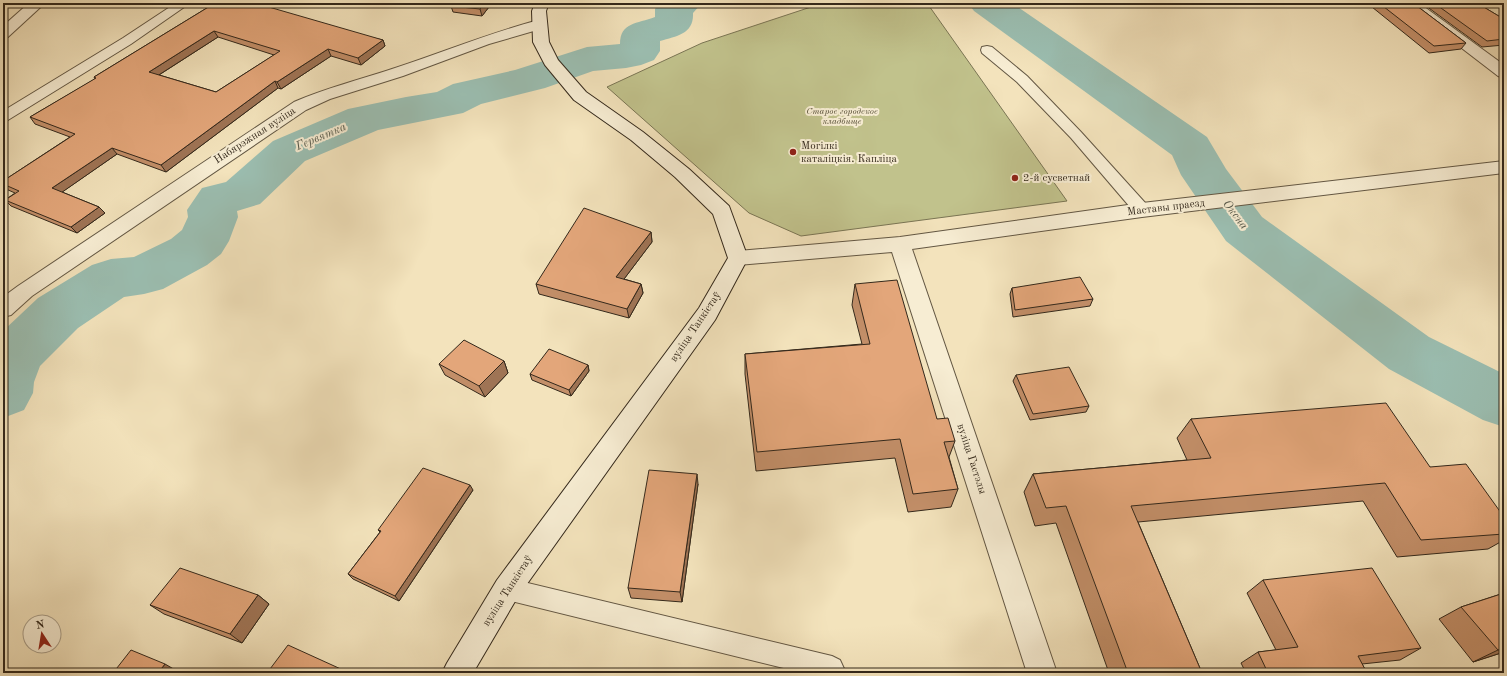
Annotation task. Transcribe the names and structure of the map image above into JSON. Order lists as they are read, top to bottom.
{
  "streets": {
    "street": [
      "Набярэжная вуліца",
      "Маставы праезд",
      "вуліца Танкістаў",
      "вуліца Гастэлы"
    ]
  },
  "crossings": [
    ["Маставы праезд", "вуліца Танкістаў"],
    ["Маставы праезд", "вуліца Гастэлы"]
  ],
  "water": ["Гервятка", "Оксна"],
  "parks": ["Старое городское кладбище"],
  "places": ["Могілкі каталіцкія. Капліца", "2-й сусветнай"],
  "north": "top"
}
